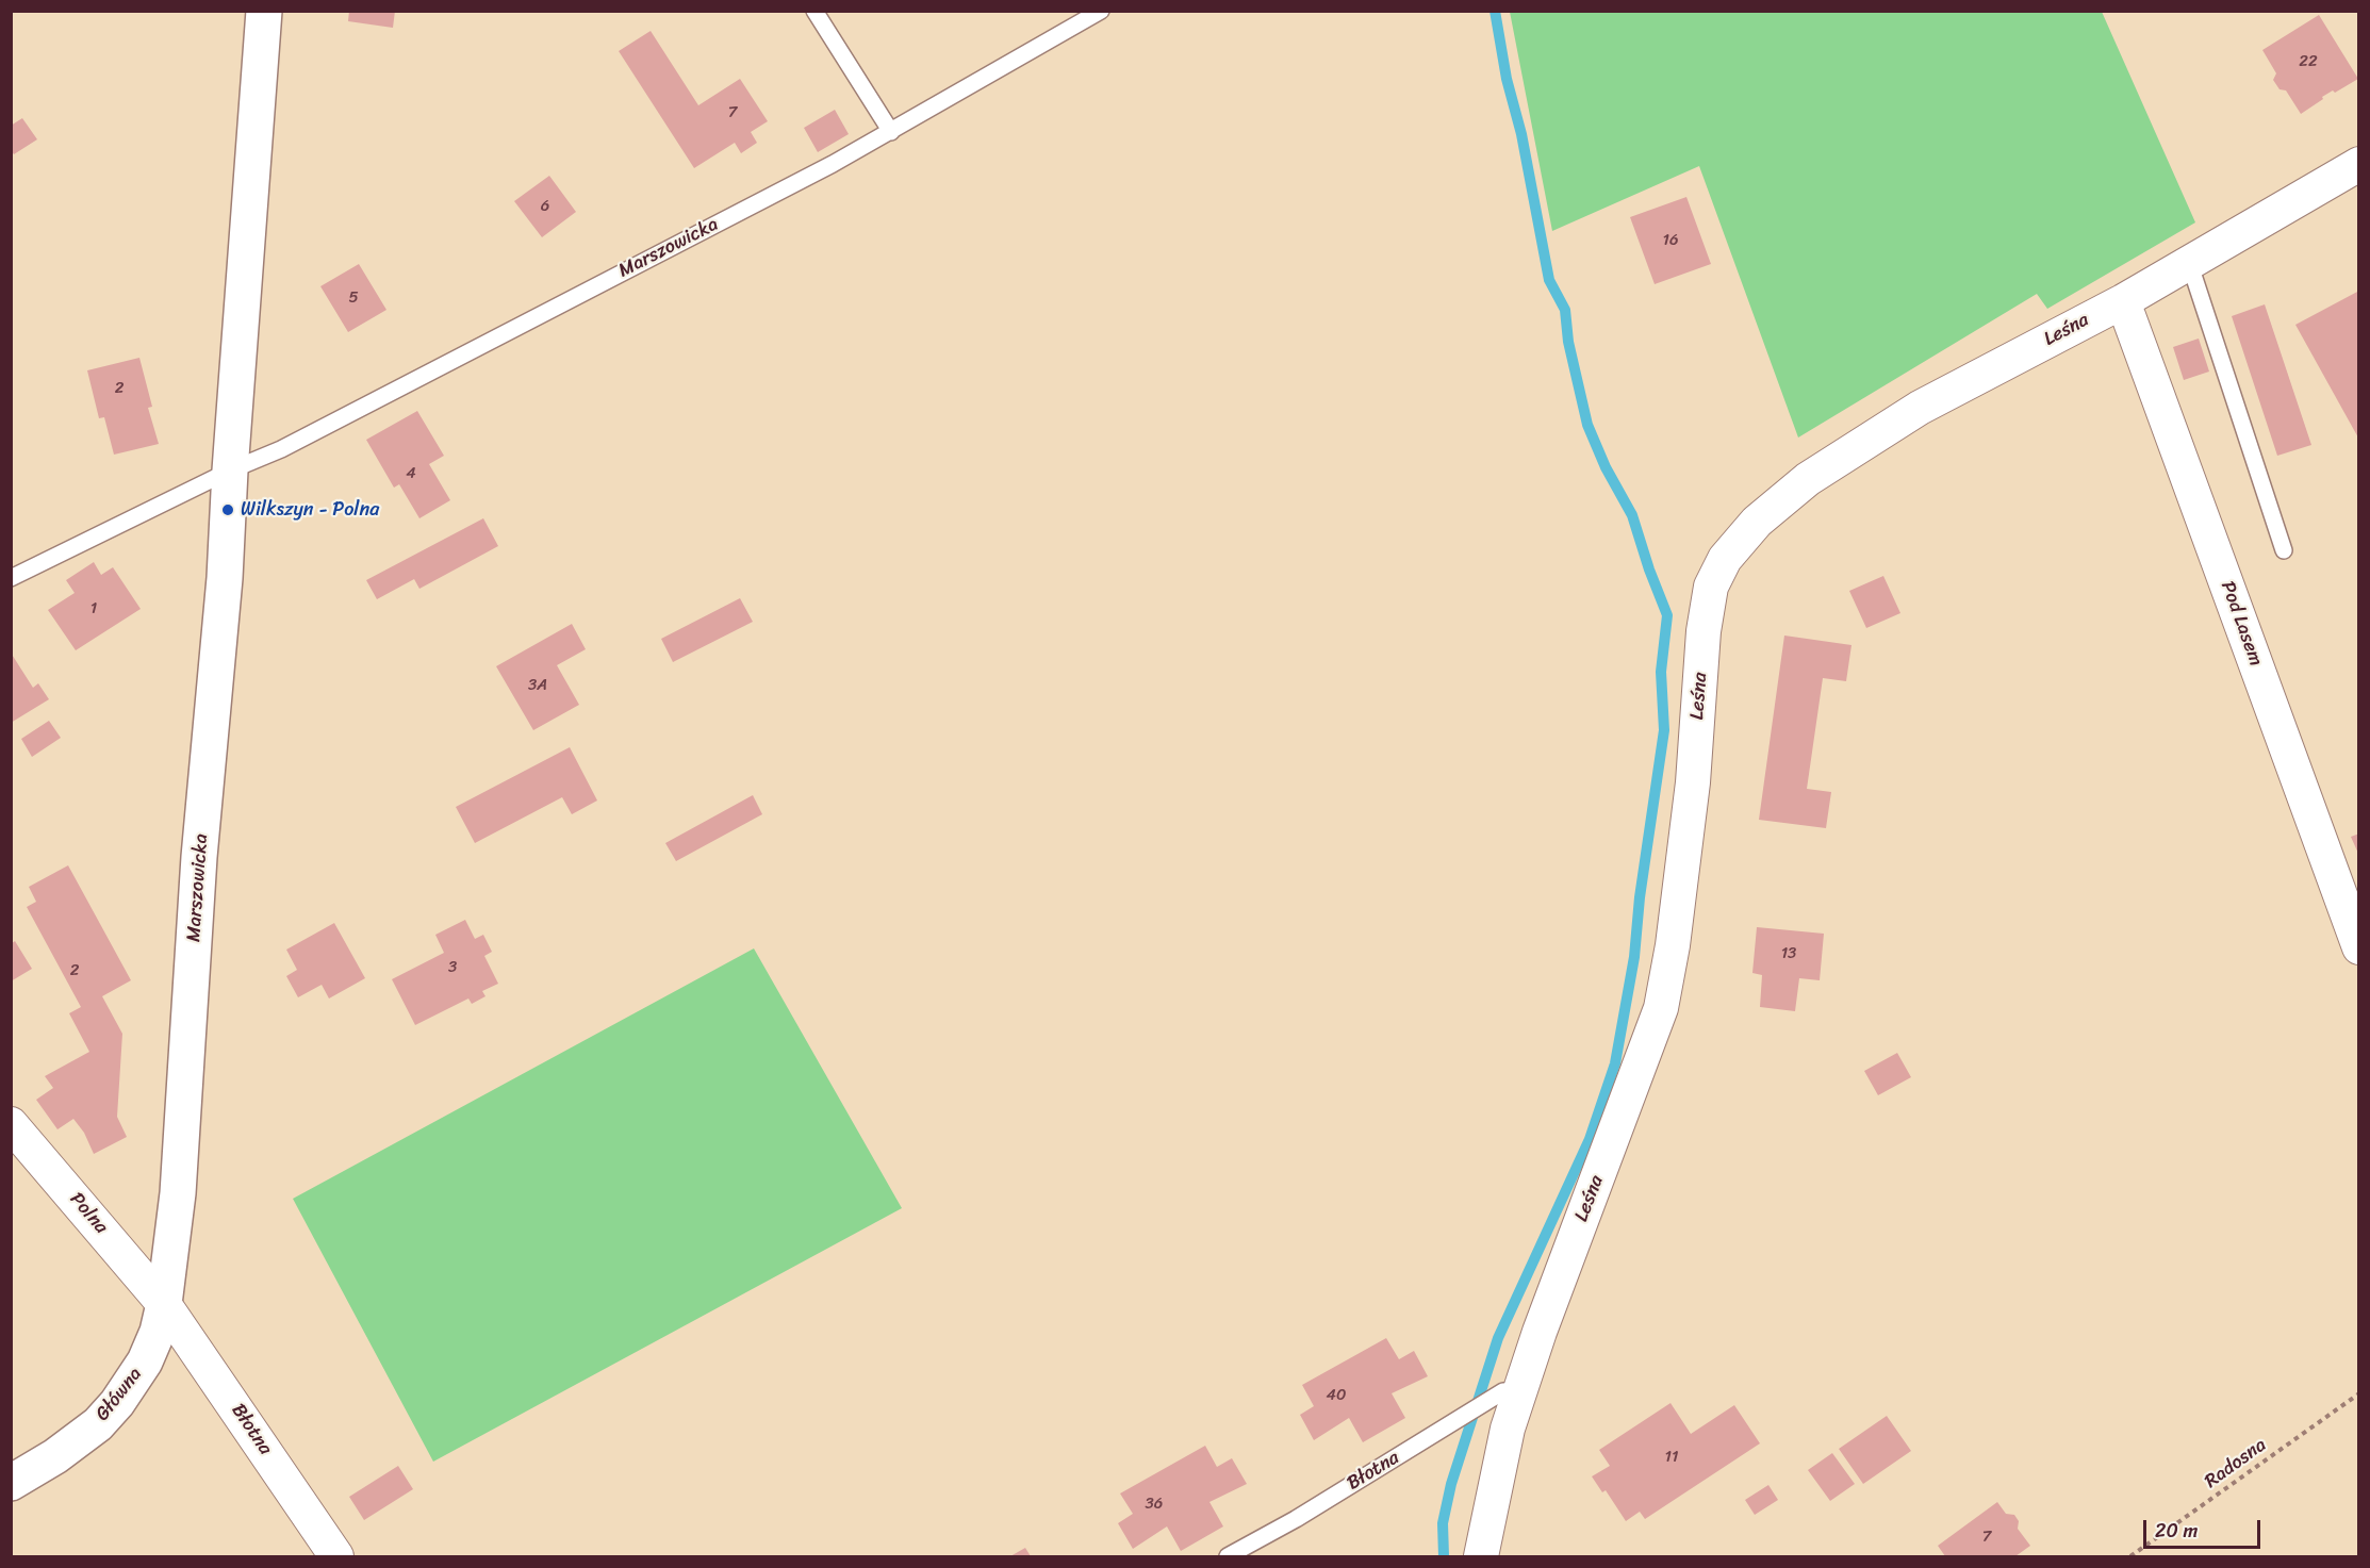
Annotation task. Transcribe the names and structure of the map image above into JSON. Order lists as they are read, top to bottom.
{
  "streets": {
    "street": [
      "Marszowicka",
      "Leśna",
      "Pod Lasem",
      "Polna",
      "Główna",
      "Błotna"
    ],
    "path": ["Radosna"]
  },
  "crossings": [
    ["Marszowicka", "Polna"],
    ["Marszowicka", "Główna"],
    ["Marszowicka", "Błotna"],
    ["Leśna", "Pod Lasem"],
    ["Leśna", "Błotna"],
    ["Polna", "Główna"],
    ["Polna", "Błotna"],
    ["Główna", "Błotna"]
  ],
  "places": ["Wilkszyn - Polna"],
  "house_numbers": [
    "22",
    "7",
    "6",
    "16",
    "5",
    "2",
    "4",
    "1",
    "3A",
    "13",
    "3",
    "2",
    "40",
    "11",
    "36",
    "7"
  ],
  "scale_bar": "20 m"
}
